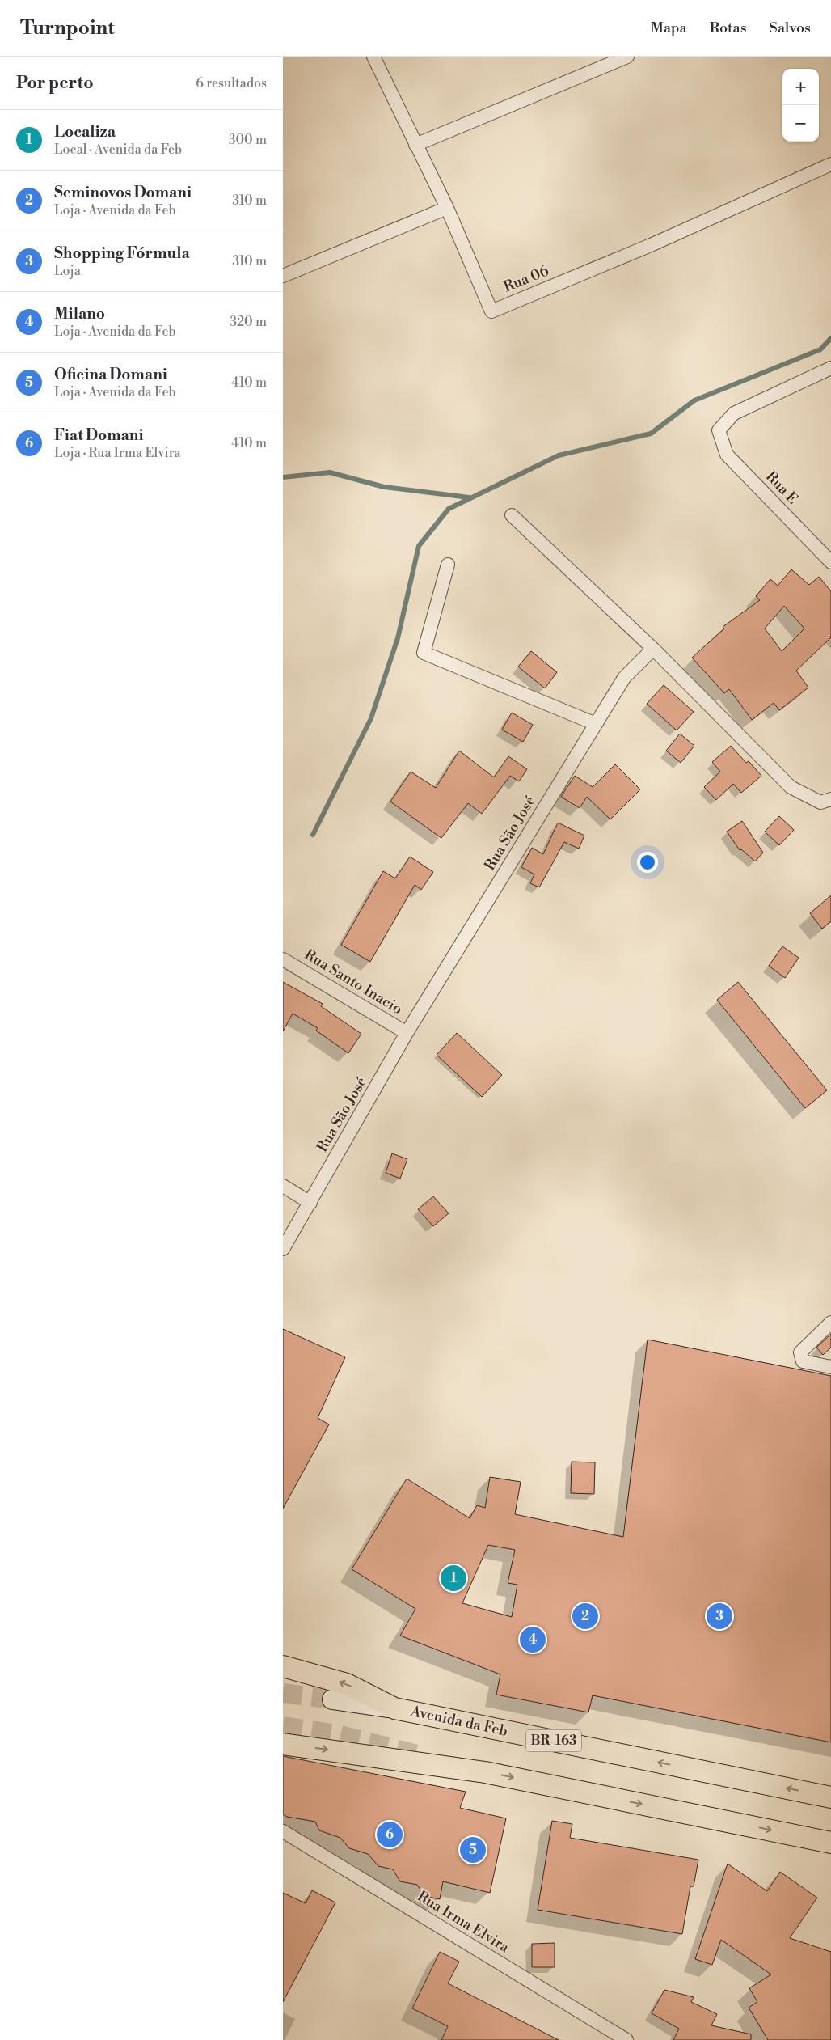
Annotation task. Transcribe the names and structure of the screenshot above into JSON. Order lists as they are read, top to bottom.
{
  "streets": {
    "main road": ["Avenida da Feb", "BR-163"],
    "street": [
      "Rua 06",
      "Rua E",
      "Rua São José",
      "Rua Santo Inacio",
      "Rua Irma Elvira"
    ]
  },
  "crossings": [
    ["Rua São José", "Rua Santo Inacio"]
  ],
  "page": {
    "header": "Turnpoint",
    "nav": ["Mapa", "Rotas", "Salvos"],
    "heading": ["Por perto", "6 resultados"],
    "map_buttons": ["+", "−"],
    "list": [
      {
        "mark": "1",
        "name": "Localiza",
        "note": "Local · Avenida da Feb",
        "value": "300 m"
      },
      {
        "mark": "2",
        "name": "Seminovos Domani",
        "note": "Loja · Avenida da Feb",
        "value": "310 m"
      },
      {
        "mark": "3",
        "name": "Shopping Fórmula",
        "note": "Loja",
        "value": "310 m"
      },
      {
        "mark": "4",
        "name": "Milano",
        "note": "Loja · Avenida da Feb",
        "value": "320 m"
      },
      {
        "mark": "5",
        "name": "Oficina Domani",
        "note": "Loja · Avenida da Feb",
        "value": "410 m"
      },
      {
        "mark": "6",
        "name": "Fiat Domani",
        "note": "Loja · Rua Irma Elvira",
        "value": "410 m"
      }
    ],
    "pins": [
      "1",
      "2",
      "3",
      "4",
      "6",
      "5"
    ]
  }
}
